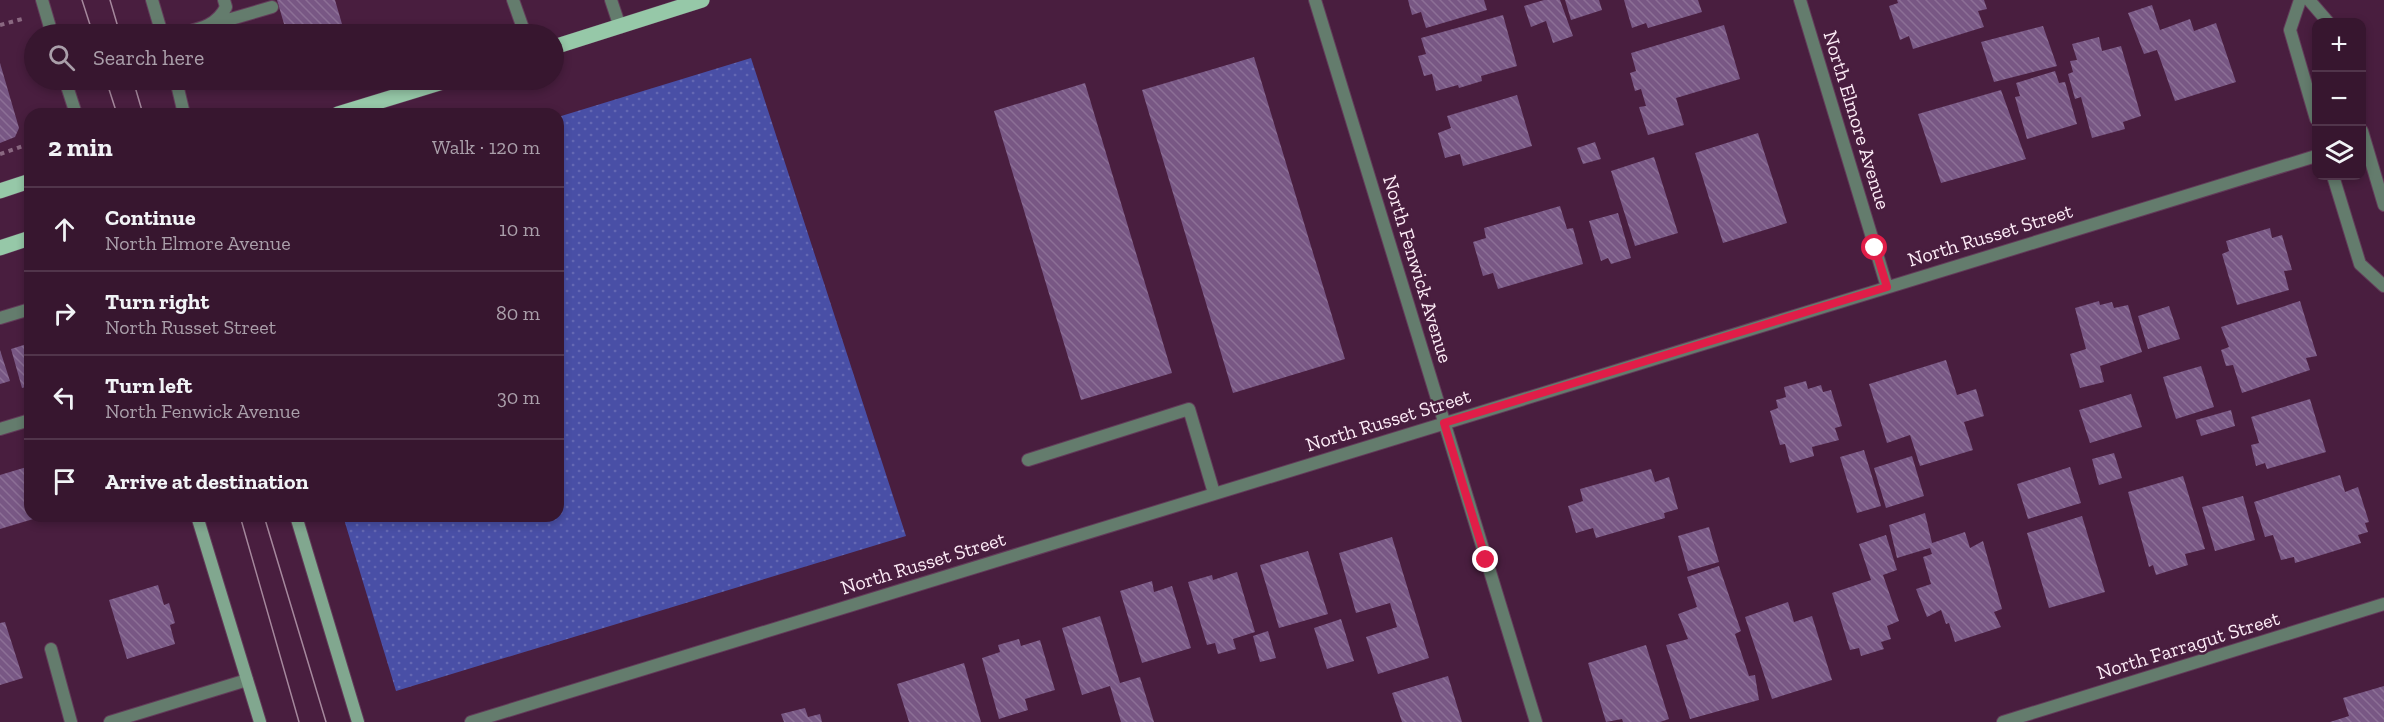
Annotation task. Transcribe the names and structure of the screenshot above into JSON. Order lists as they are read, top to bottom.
{
  "streets": {
    "street": [
      "North Elmore Avenue",
      "North Russet Street",
      "North Fenwick Avenue",
      "North Farragut Street"
    ]
  },
  "crossings": [
    ["North Elmore Avenue", "North Russet Street"],
    ["North Russet Street", "North Fenwick Avenue"]
  ],
  "page": {
    "map_buttons": ["+", "−"],
    "search": "Search here",
    "heading": ["2 min", "Walk · 120 m"],
    "list": [
      ["Continue", "North Elmore Avenue", "10 m"],
      ["Turn right", "North Russet Street", "80 m"],
      ["Turn left", "North Fenwick Avenue", "30 m"],
      "Arrive at destination"
    ]
  }
}
